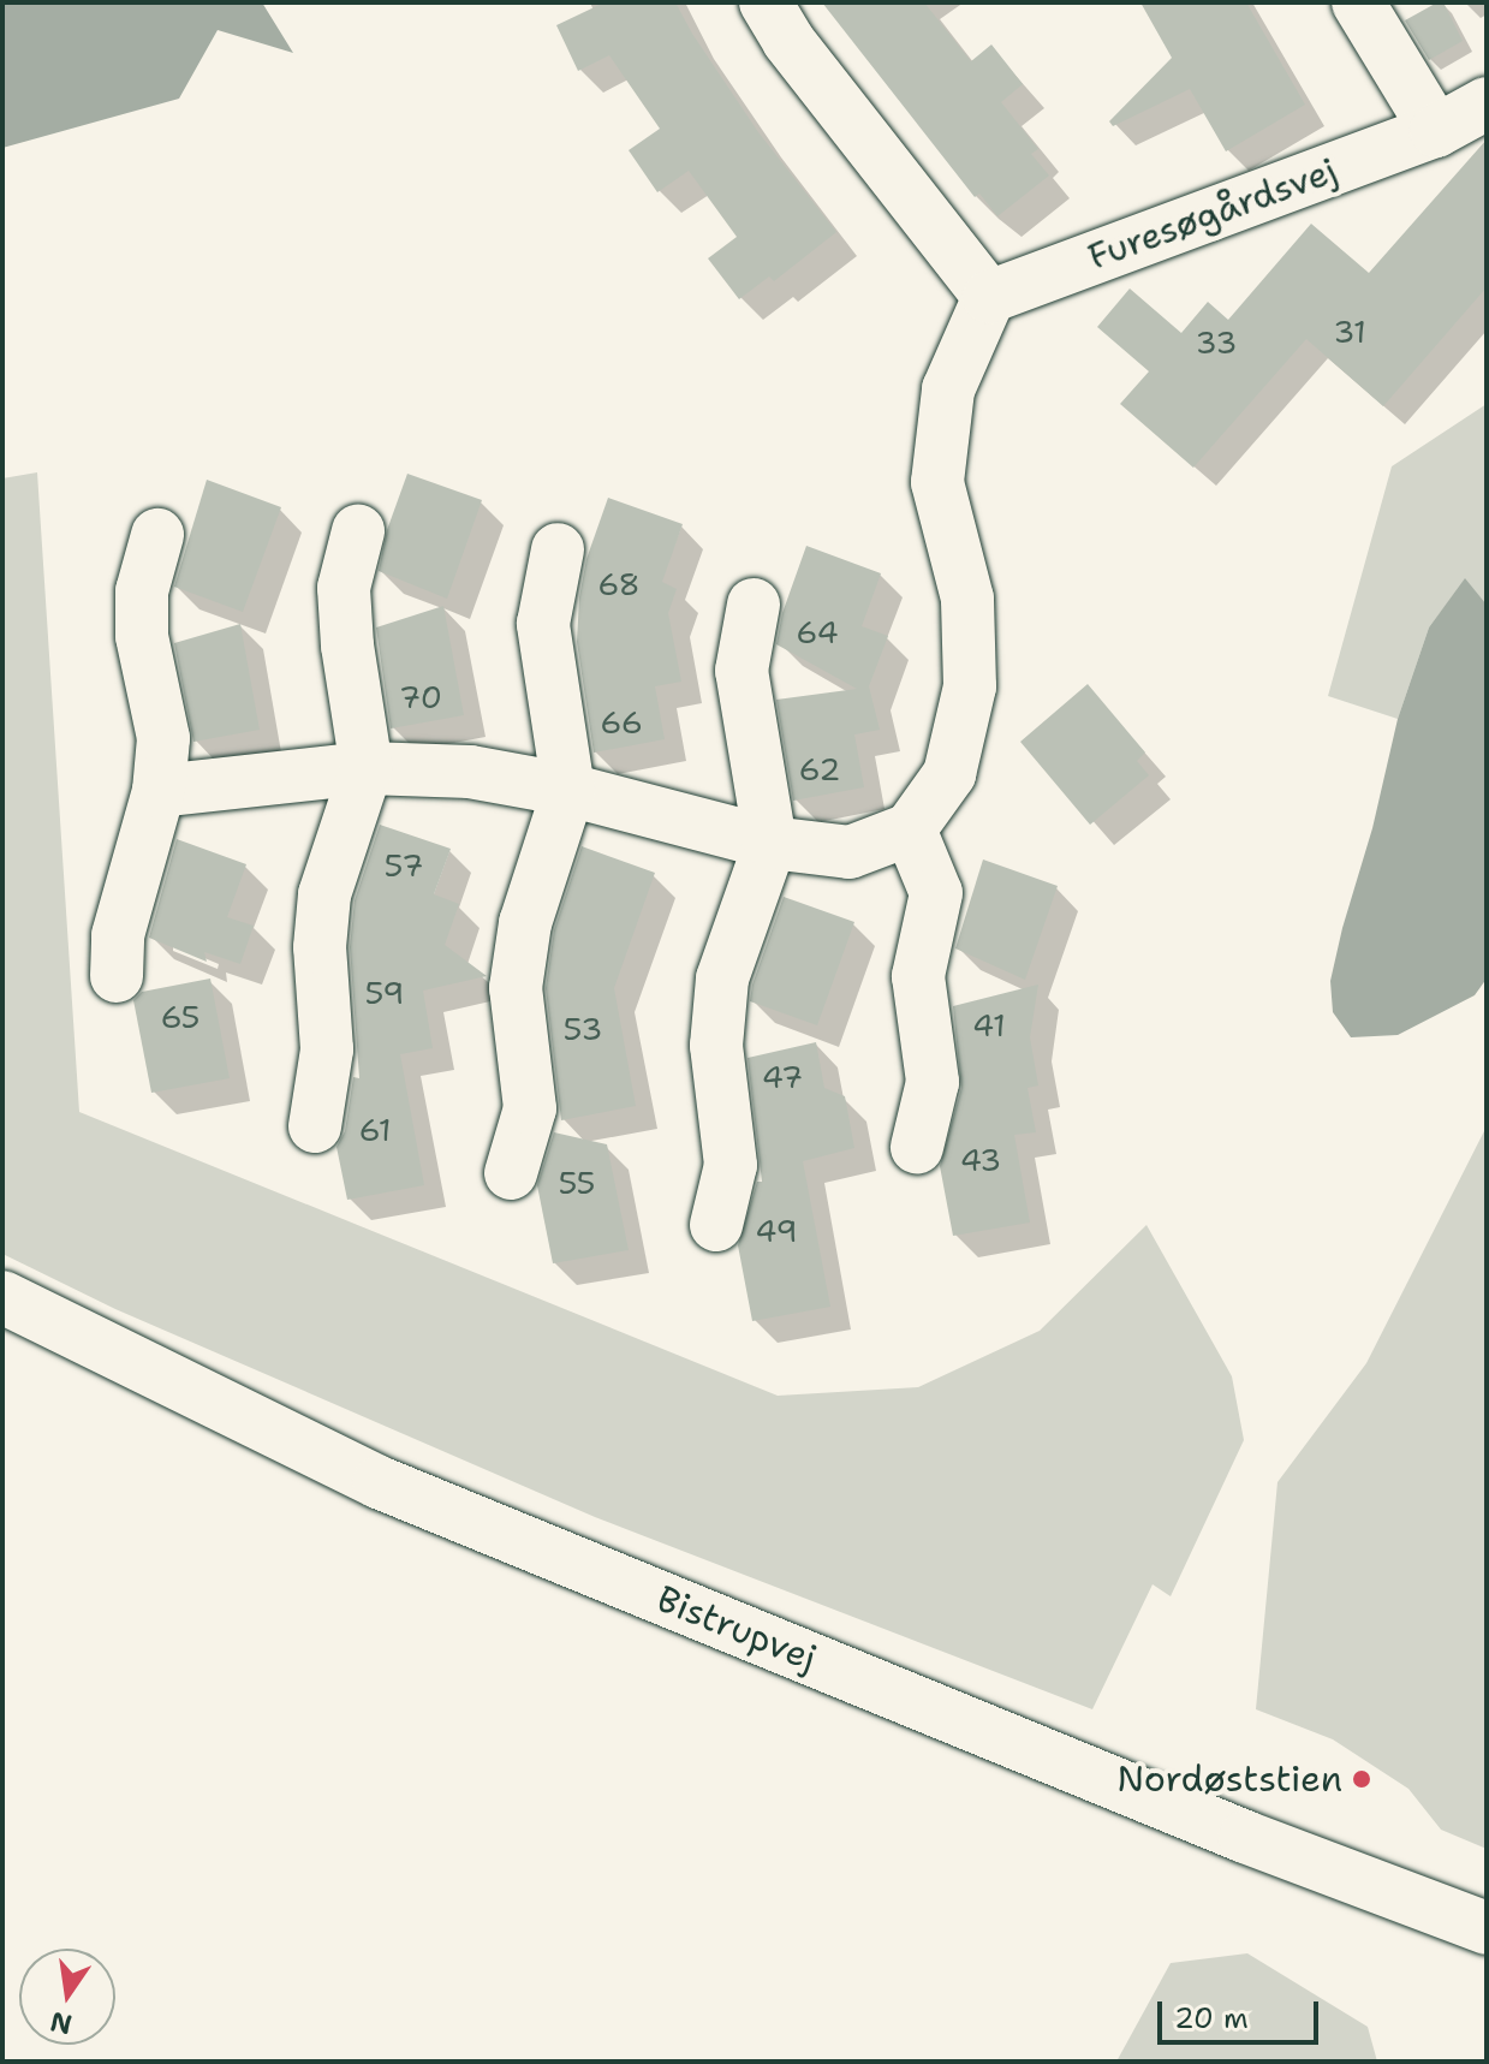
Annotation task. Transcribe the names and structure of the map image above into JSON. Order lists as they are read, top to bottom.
{
  "streets": {
    "street": ["Furesøgårdsvej", "Bistrupvej"]
  },
  "places": ["Nordøststien"],
  "house_numbers": [
    "31",
    "33",
    "68",
    "64",
    "70",
    "66",
    "62",
    "57",
    "59",
    "65",
    "41",
    "53",
    "47",
    "61",
    "43",
    "55",
    "49"
  ],
  "scale_bar": "20 m",
  "north": "bottom"
}
